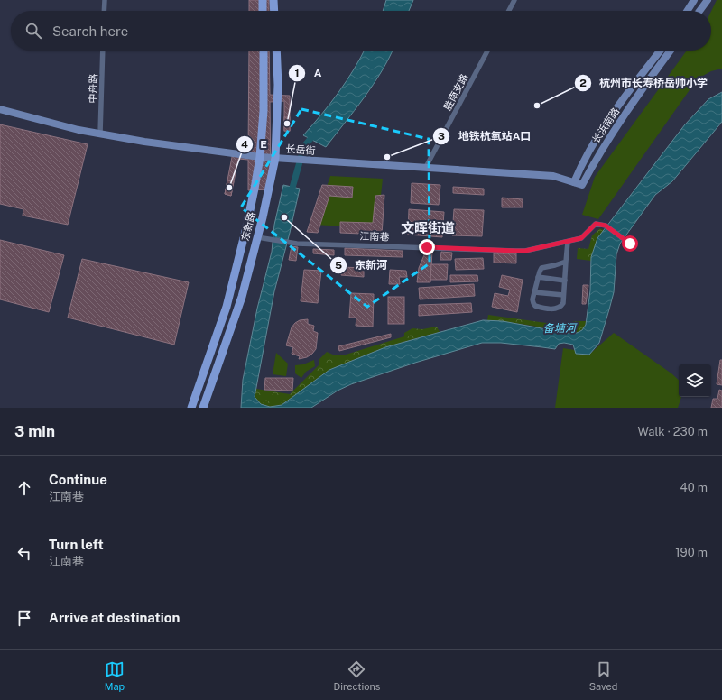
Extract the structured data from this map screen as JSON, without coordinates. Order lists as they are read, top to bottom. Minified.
{"streets":{"main road":["东新路"],"street":["中舟路","胜南支路","长浜南路","长岳街","江南巷"]},"crossings":[["中舟路","长岳街"],["胜南支路","长岳街"],["长浜南路","长岳街"],["长岳街","东新路"],["东新路","江南巷"]],"districts":["文晖街道"],"water":["备塘河"],"places":["杭州市长寿桥岳帅小学","A","地铁杭氧站A口","E","东新河"],"page":{"search":"Search here","heading":["3 min","Walk · 230 m"],"list":[["Continue","江南巷","40 m"],["Turn left","江南巷","190 m"],"Arrive at destination"],"nav":["Map","Directions","Saved"]}}
